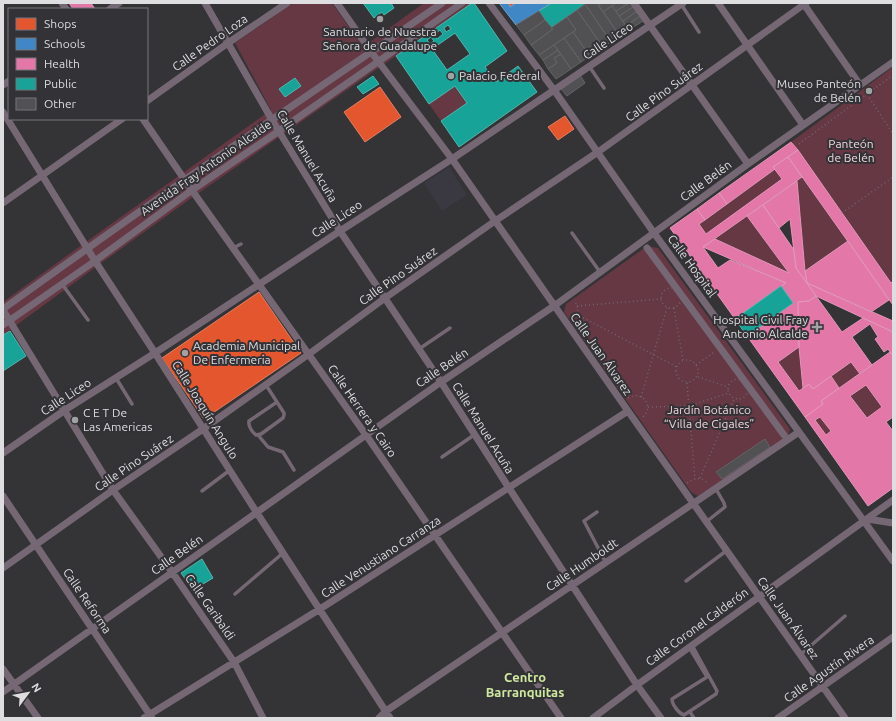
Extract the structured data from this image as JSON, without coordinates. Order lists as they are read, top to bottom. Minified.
{"streets":{"street":["Calle Liceo","Calle Pedro Loza","Calle Pino Suárez","Calle Manuel Acuña","Avenida Fray Antonio Alcalde","Calle Belén","Calle Hospital","Calle Juan Álvarez","Calle Joaquín Angulo","Calle Herrera y Cairo","Calle Venustiano Carranza","Calle Humboldt","Calle Reforma","Calle Garibaldi","Calle Coronel Calderón","Calle Agustín Rivera"]},"crossings":[["Calle Liceo","Calle Manuel Acuña"],["Calle Liceo","Calle Hospital"],["Calle Liceo","Calle Juan Álvarez"],["Calle Liceo","Calle Joaquín Angulo"],["Calle Liceo","Calle Herrera y Cairo"],["Calle Liceo","Calle Garibaldi"],["Calle Pedro Loza","Calle Manuel Acuña"],["Calle Pino Suárez","Calle Manuel Acuña"],["Calle Pino Suárez","Calle Hospital"],["Calle Pino Suárez","Calle Juan Álvarez"],["Calle Pino Suárez","Calle Joaquín Angulo"],["Calle Pino Suárez","Calle Herrera y Cairo"],["Calle Pino Suárez","Calle Reforma"],["Calle Pino Suárez","Calle Garibaldi"],["Calle Manuel Acuña","Avenida Fray Antonio Alcalde"],["Calle Manuel Acuña","Calle Belén"],["Calle Manuel Acuña","Calle Venustiano Carranza"],["Calle Manuel Acuña","Calle Humboldt"],["Calle Manuel Acuña","Calle Coronel Calderón"],["Avenida Fray Antonio Alcalde","Calle Juan Álvarez"],["Avenida Fray Antonio Alcalde","Calle Joaquín Angulo"],["Avenida Fray Antonio Alcalde","Calle Herrera y Cairo"],["Avenida Fray Antonio Alcalde","Calle Garibaldi"],["Calle Belén","Calle Hospital"],["Calle Belén","Calle Juan Álvarez"],["Calle Belén","Calle Joaquín Angulo"],["Calle Belén","Calle Herrera y Cairo"],["Calle Belén","Calle Reforma"],["Calle Belén","Calle Garibaldi"],["Calle Hospital","Calle Humboldt"],["Calle Hospital","Calle Coronel Calderón"],["Calle Juan Álvarez","Calle Venustiano Carranza"],["Calle Juan Álvarez","Calle Humboldt"],["Calle Juan Álvarez","Calle Coronel Calderón"],["Calle Juan Álvarez","Calle Agustín Rivera"],["Calle Joaquín Angulo","Calle Venustiano Carranza"],["Calle Joaquín Angulo","Calle Humboldt"],["Calle Herrera y Cairo","Calle Venustiano Carranza"],["Calle Herrera y Cairo","Calle Humboldt"],["Calle Venustiano Carranza","Calle Reforma"],["Calle Venustiano Carranza","Calle Garibaldi"]],"districts":["Centro Barranquitas"],"parks":["Panteón de Belén","Jardín Botánico “Villa de Cigales”"],"places":{"other":["Santuario de Nuestra Señora de Guadalupe","Palacio Federal","Museo Panteón de Belén","Academia Municipal De Enfermeria","C E T De Las Americas"],"health":["Hospital Civil Fray Antonio Alcalde"]},"legend":["Shops","Schools","Health","Public","Other"],"north":"top right"}
